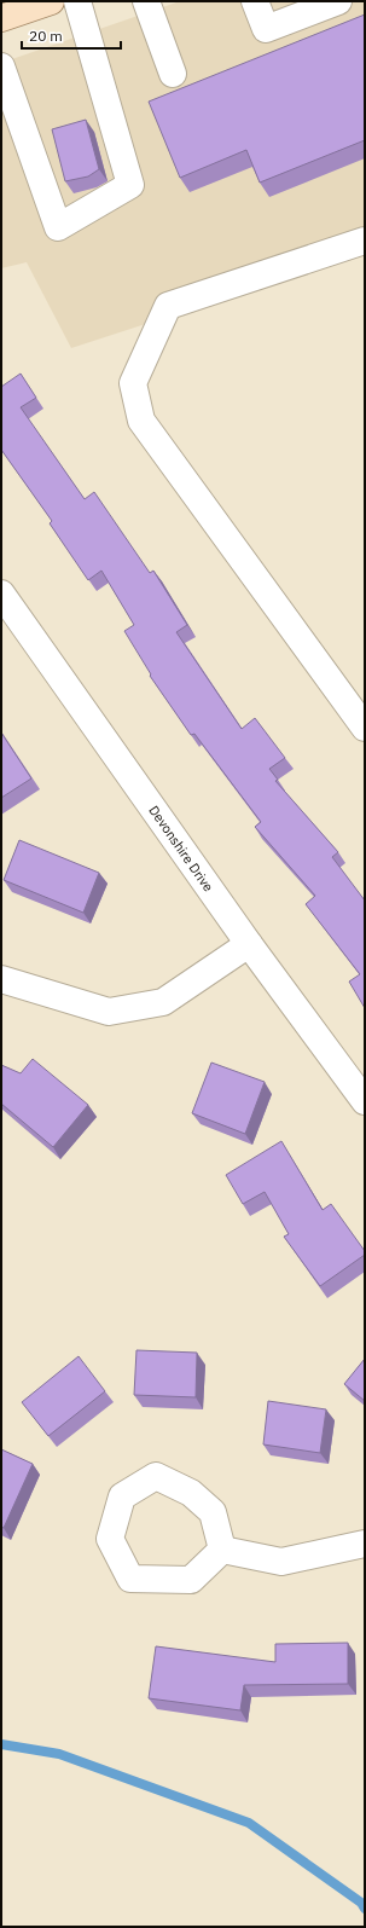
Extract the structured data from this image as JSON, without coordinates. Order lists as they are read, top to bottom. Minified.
{"streets":{"street":["Devonshire Drive"]},"scale_bar":"20 m"}
